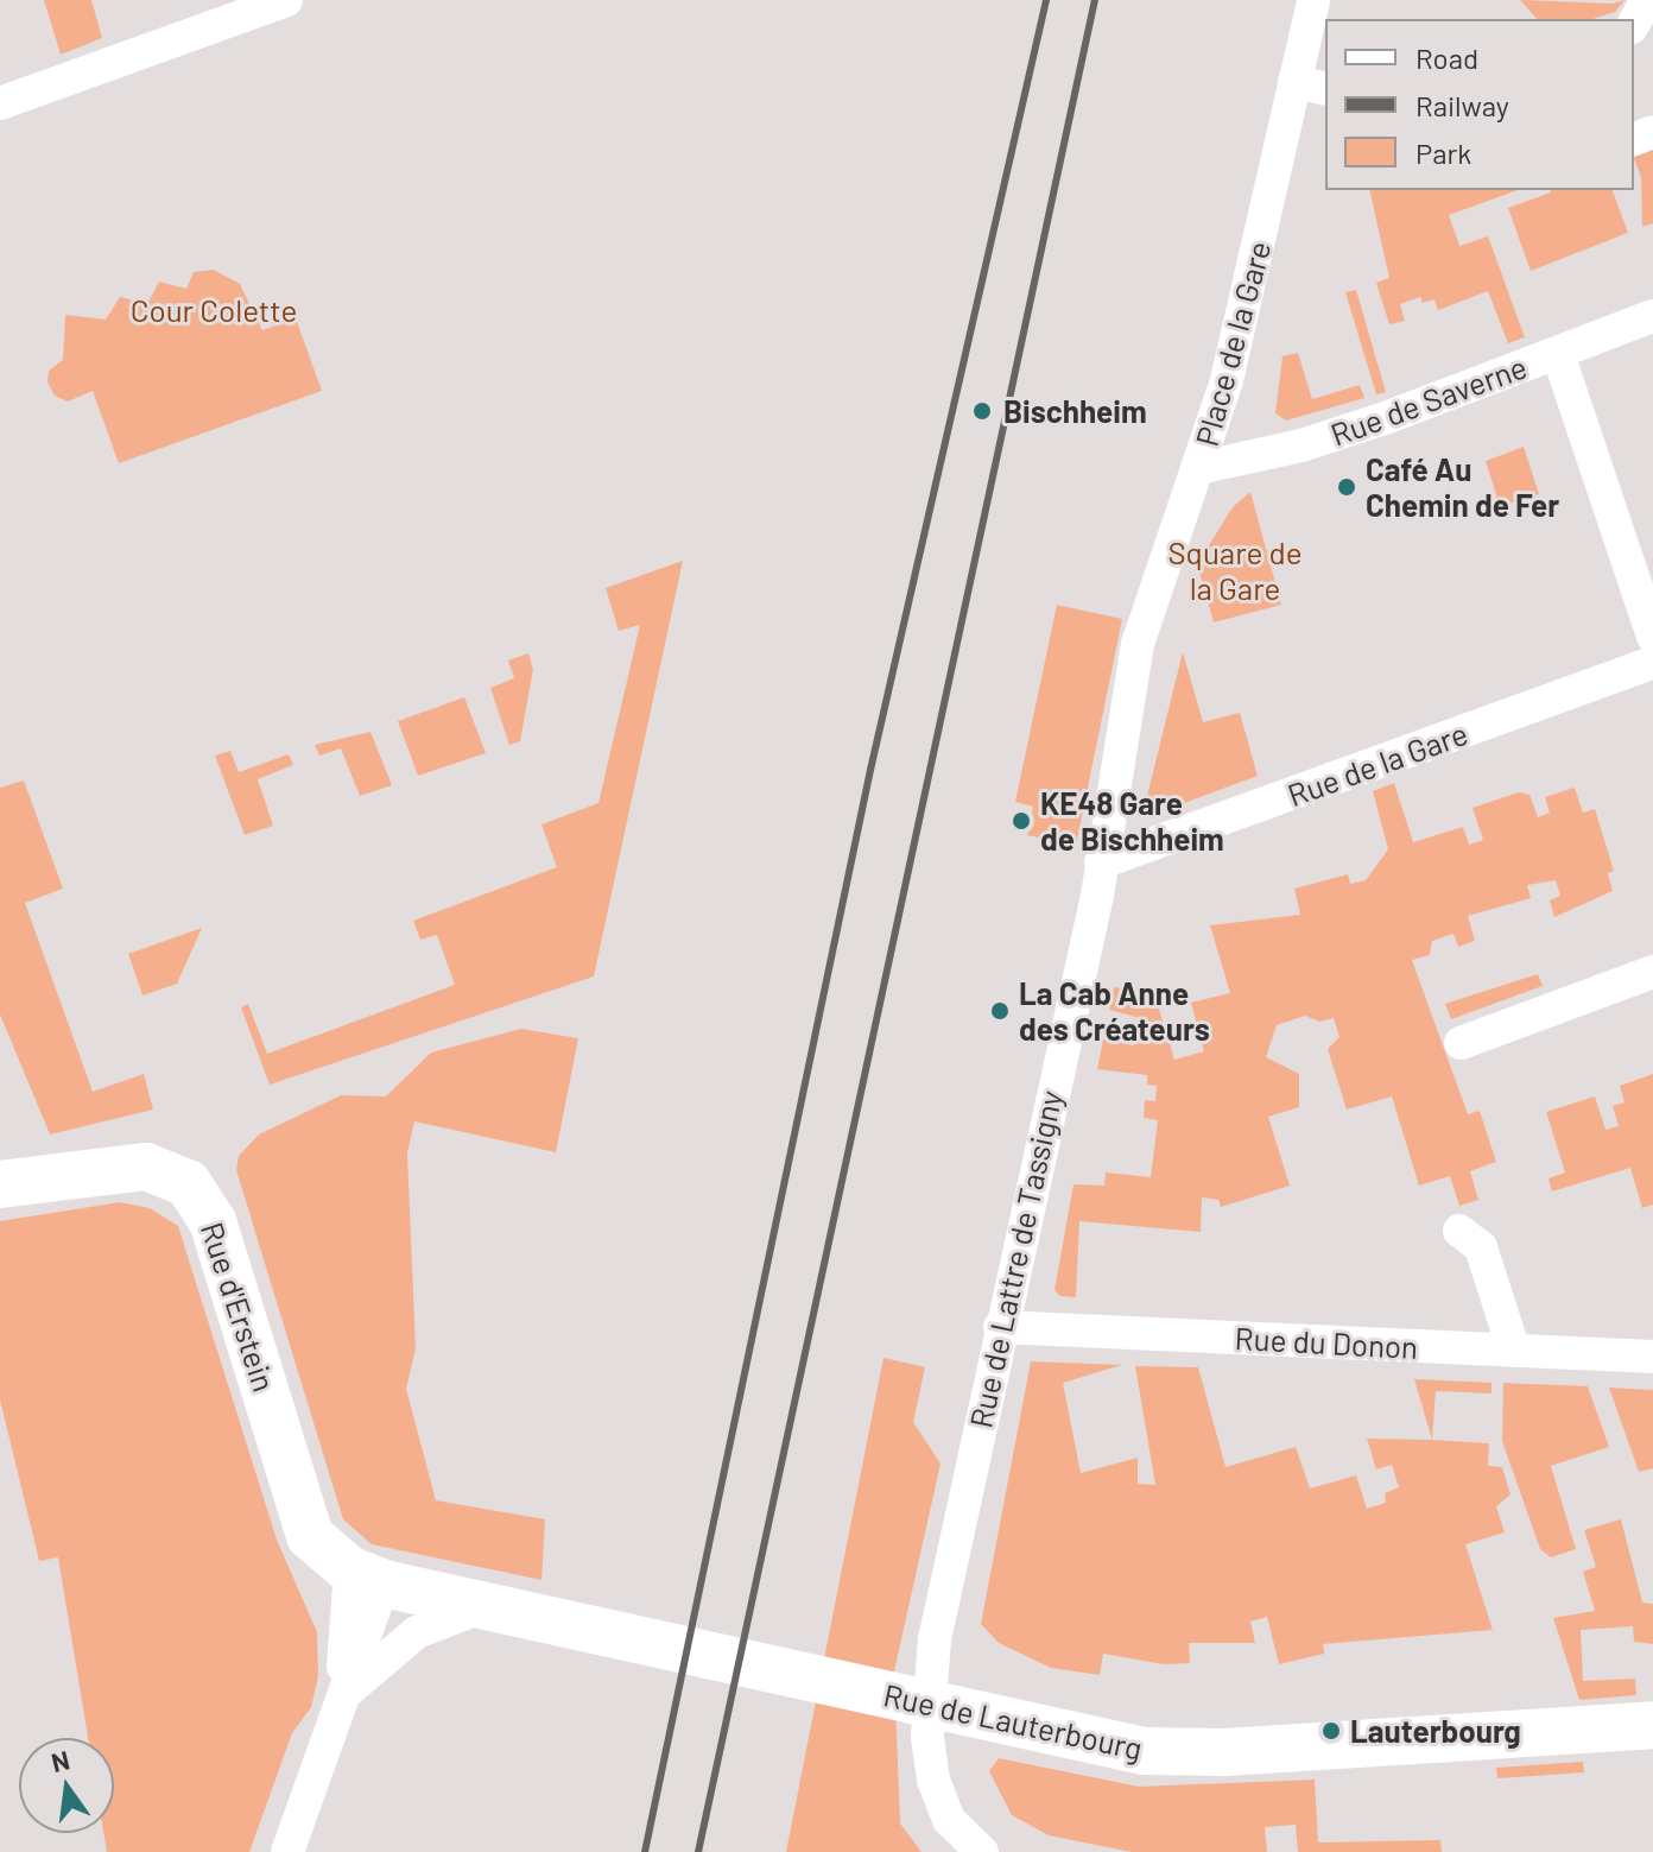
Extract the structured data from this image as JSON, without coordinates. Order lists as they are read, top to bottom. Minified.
{"streets":{"street":["Place de la Gare","Rue de Saverne","Rue de la Gare","Rue de Lattre de Tassigny","Rue d'Erstein","Rue du Donon","Rue de Lauterbourg"]},"crossings":[["Place de la Gare","Rue de Saverne"],["Place de la Gare","Rue de Lattre de Tassigny"],["Rue de la Gare","Rue de Lattre de Tassigny"],["Rue de Lattre de Tassigny","Rue du Donon"],["Rue d'Erstein","Rue de Lauterbourg"]],"parks":["Cour Colette","Square de la Gare"],"places":["Bischheim","Café Au Chemin de Fer","KE48 Gare de Bischheim","La Cab Anne des Créateurs","Lauterbourg"],"legend":["Road","Railway","Park"],"north":"top"}
